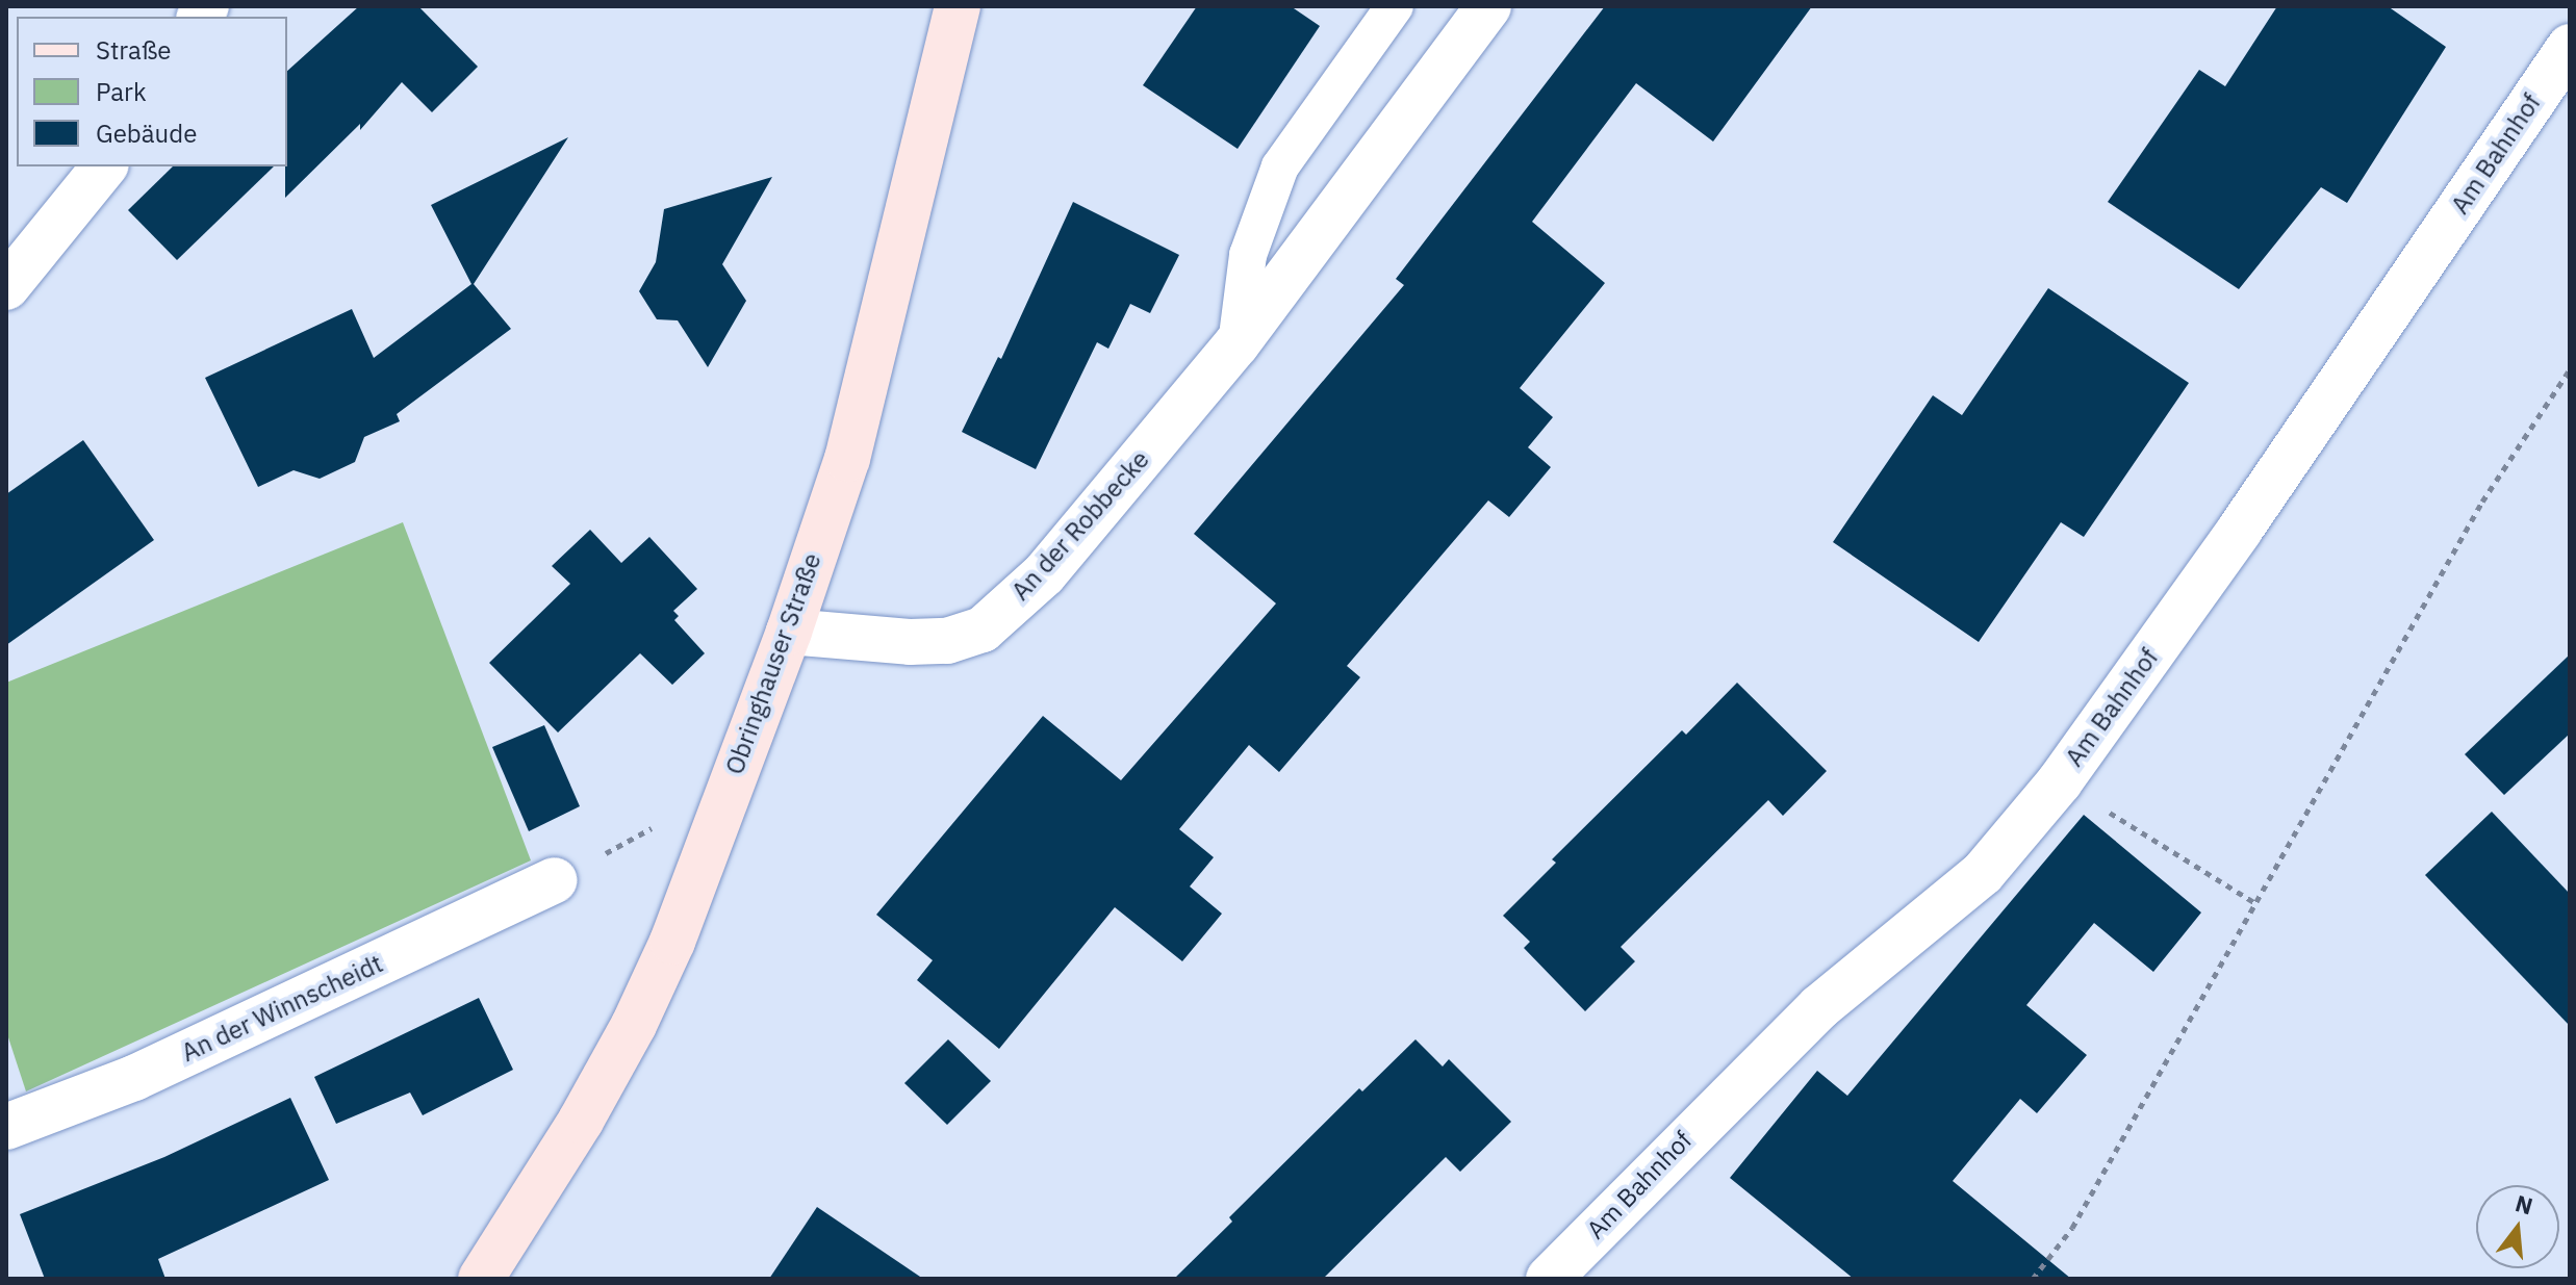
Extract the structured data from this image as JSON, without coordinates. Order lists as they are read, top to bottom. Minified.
{"streets":{"street":["Am Bahnhof","An der Robbecke","Obringhauser Straße","An der Winnscheidt"]},"crossings":[["An der Robbecke","Obringhauser Straße"]],"legend":["Straße","Park","Gebäude"],"north":"top"}
